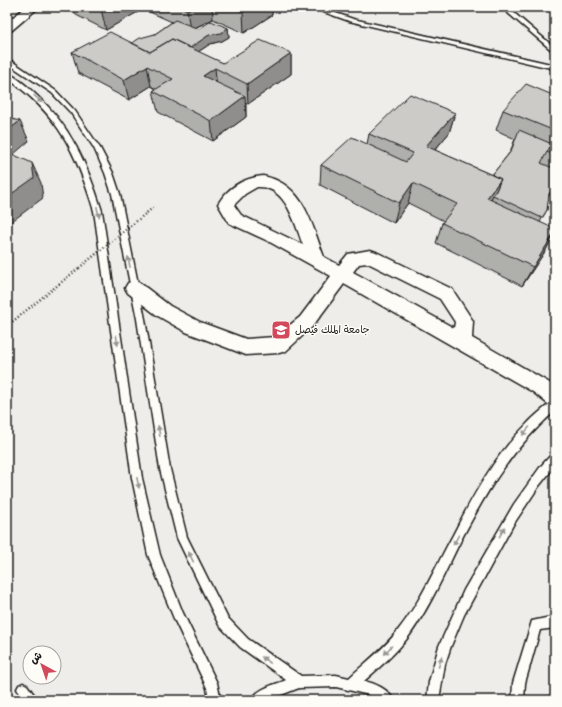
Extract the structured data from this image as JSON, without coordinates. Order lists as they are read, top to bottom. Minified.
{"places":{"school or university":["جامعة الملك فيصل"]},"north":"top left"}
